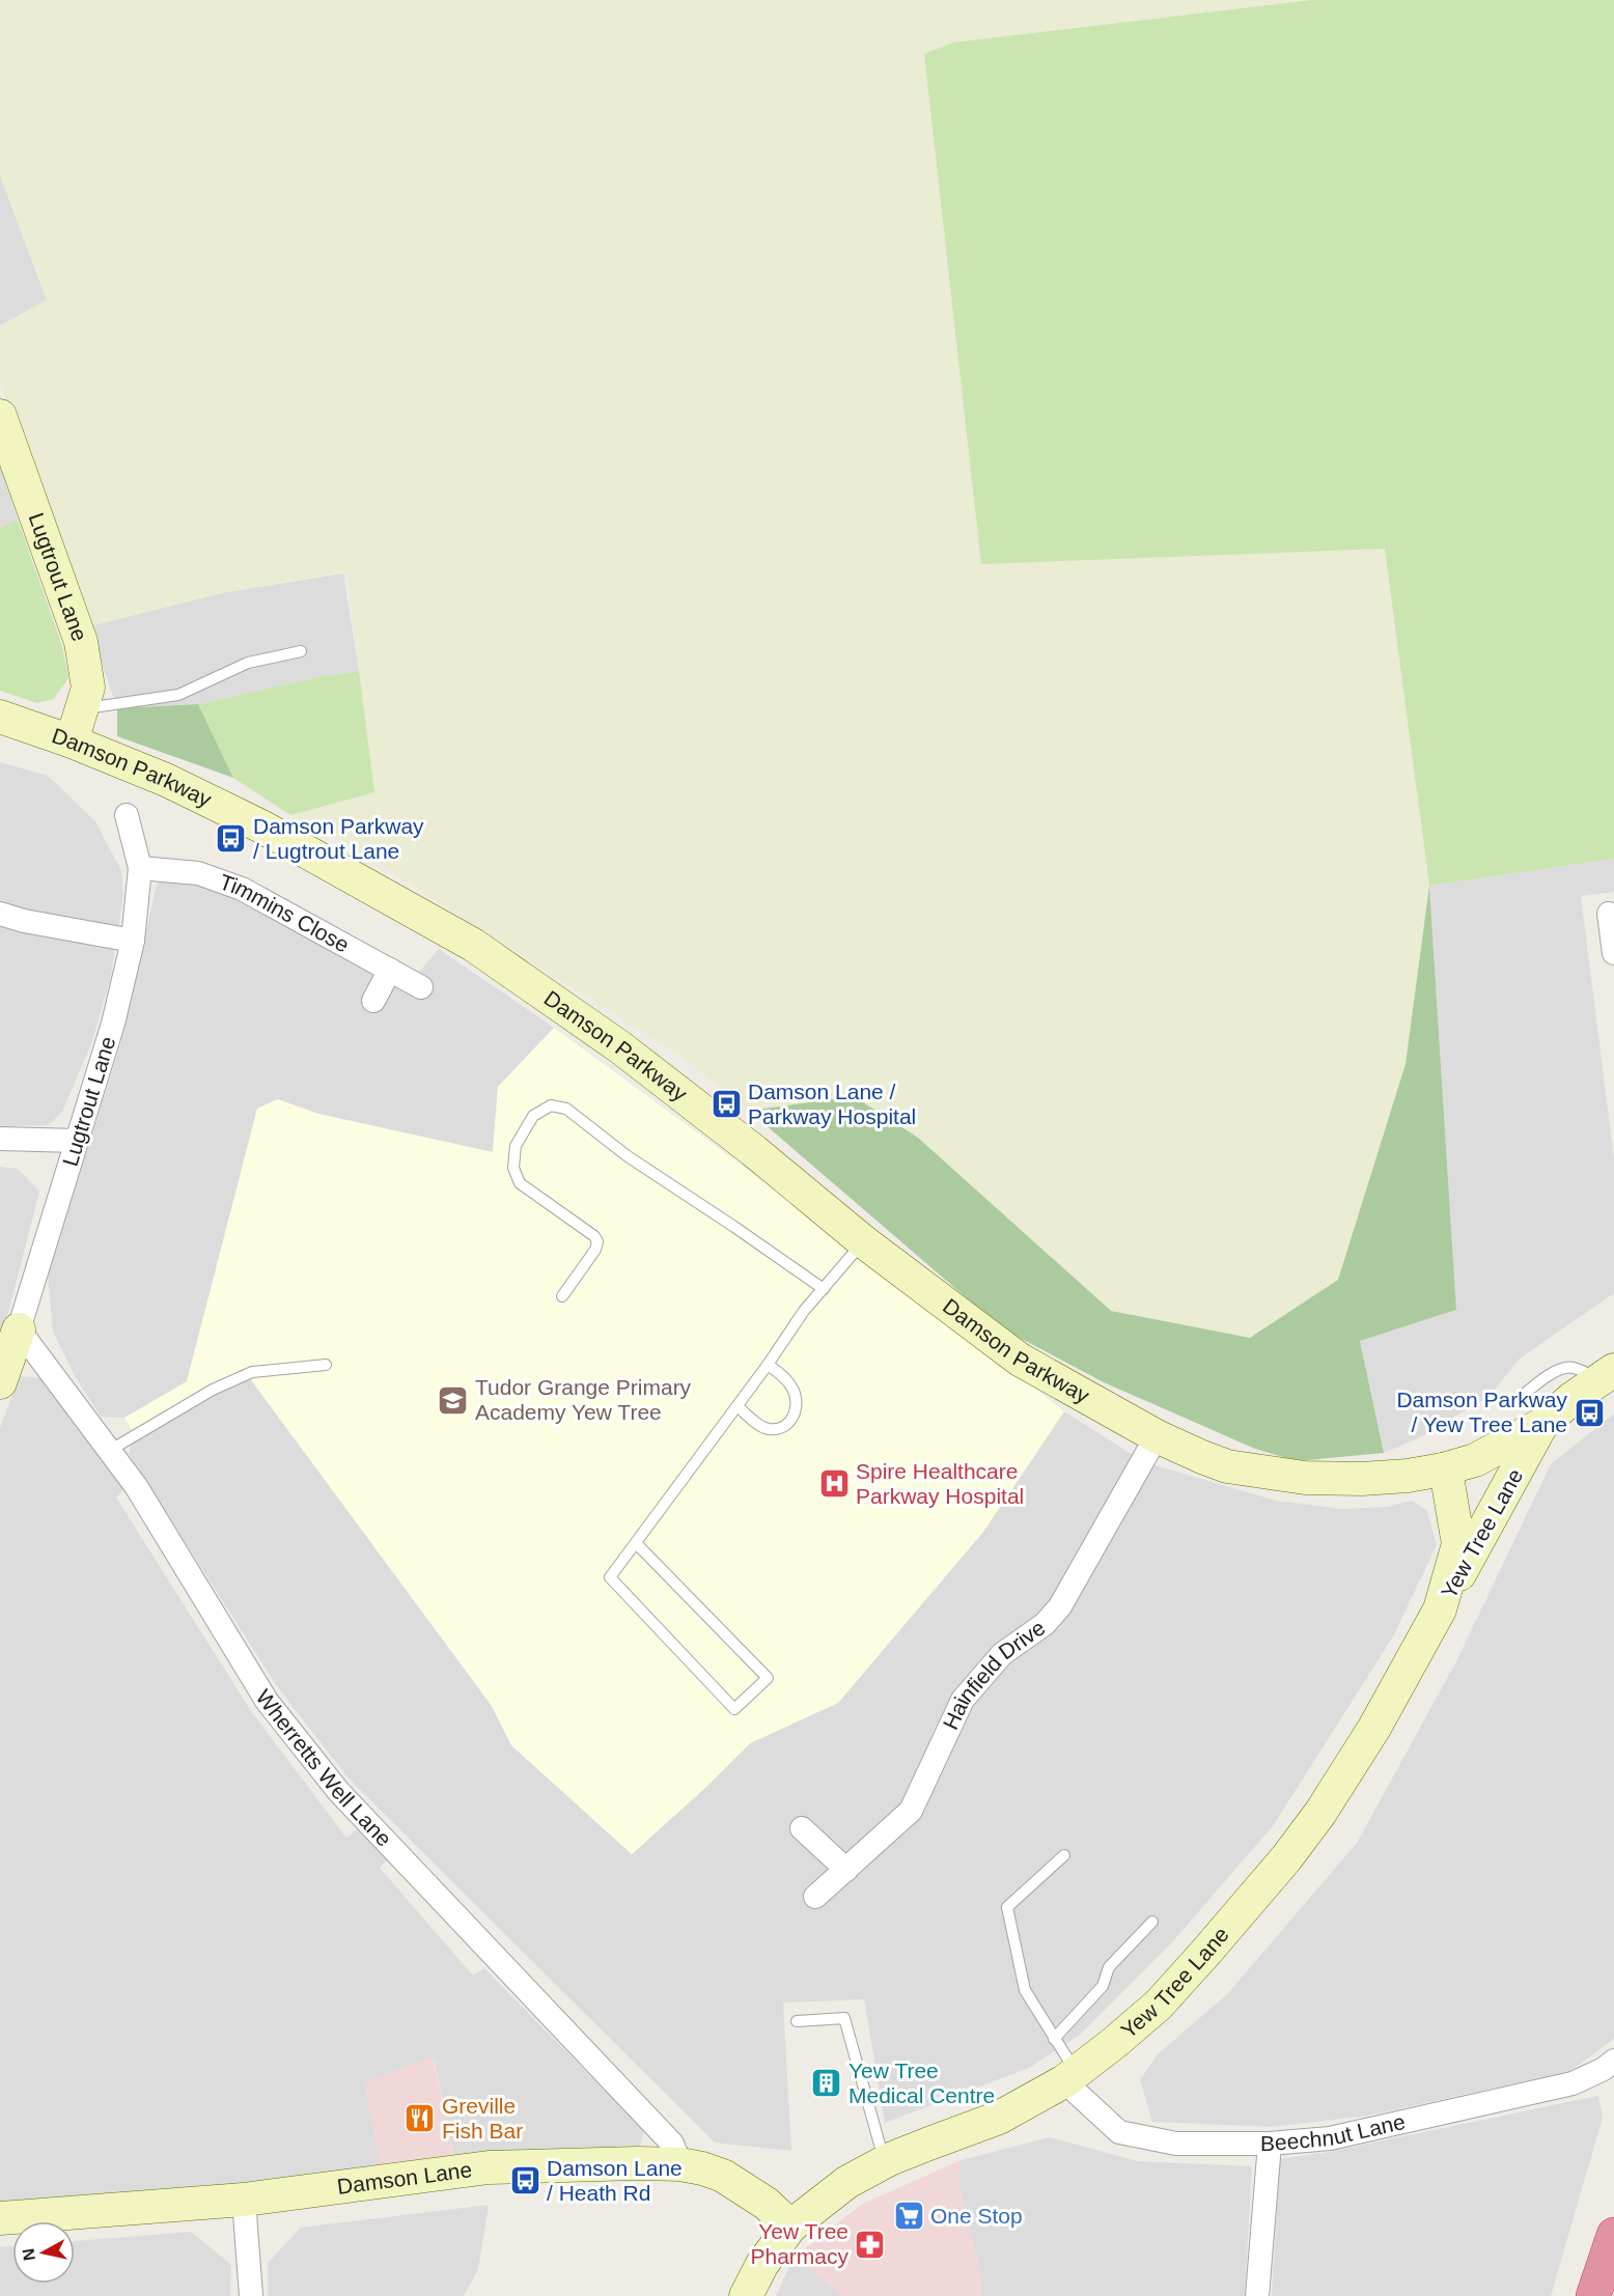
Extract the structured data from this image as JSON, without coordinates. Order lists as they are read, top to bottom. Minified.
{"streets":{"street":["Lugtrout Lane","Damson Parkway","Timmins Close","Yew Tree Lane","Hainfield Drive","Wherretts Well Lane","Beechnut Lane","Damson Lane"]},"crossings":[["Lugtrout Lane","Damson Parkway"],["Lugtrout Lane","Timmins Close"],["Lugtrout Lane","Wherretts Well Lane"],["Damson Parkway","Yew Tree Lane"],["Damson Parkway","Hainfield Drive"],["Yew Tree Lane","Beechnut Lane"],["Yew Tree Lane","Damson Lane"],["Wherretts Well Lane","Damson Lane"]],"places":{"bus stop":["Damson Parkway / Lugtrout Lane","Damson Lane / Parkway Hospital","Damson Parkway / Yew Tree Lane","Damson Lane / Heath Rd"],"school or university":["Tudor Grange Primary Academy Yew Tree"],"hospital":["Spire Healthcare Parkway Hospital"],"building":["Yew Tree Medical Centre"],"restaurant":["Greville Fish Bar"],"supermarket":["One Stop"],"pharmacy":["Yew Tree Pharmacy"]},"north":"left"}
